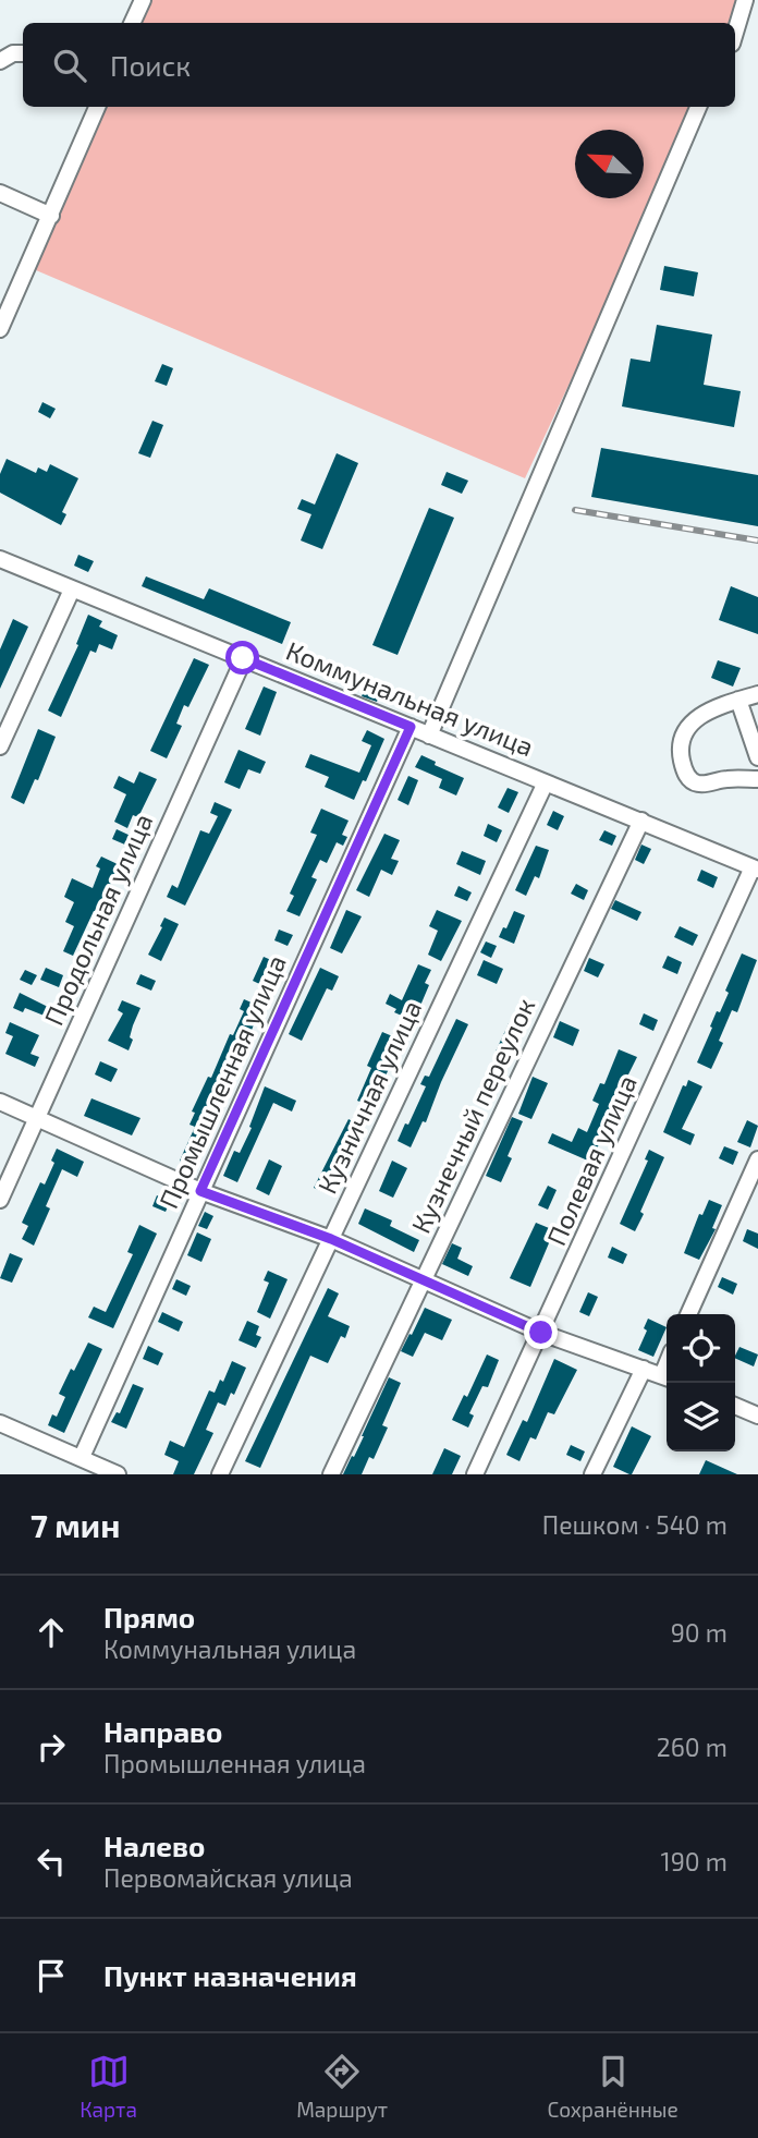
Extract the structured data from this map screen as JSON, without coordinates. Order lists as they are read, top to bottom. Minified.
{"streets":{"street":["Коммунальная улица","Продольная улица","Промышленная улица","Кузничная улица","Кузнечный переулок","Полевая улица"]},"crossings":[["Коммунальная улица","Продольная улица"],["Коммунальная улица","Промышленная улица"],["Коммунальная улица","Кузничная улица"],["Коммунальная улица","Кузнечный переулок"],["Коммунальная улица","Полевая улица"]],"north":"top left","page":{"search":"Поиск","heading":["7 мин","Пешком · 540 m"],"list":[["Прямо","Коммунальная улица","90 m"],["Направо","Промышленная улица","260 m"],["Налево","Первомайская улица","190 m"],"Пункт назначения"],"nav":["Карта","Маршрут","Сохранённые"]}}
